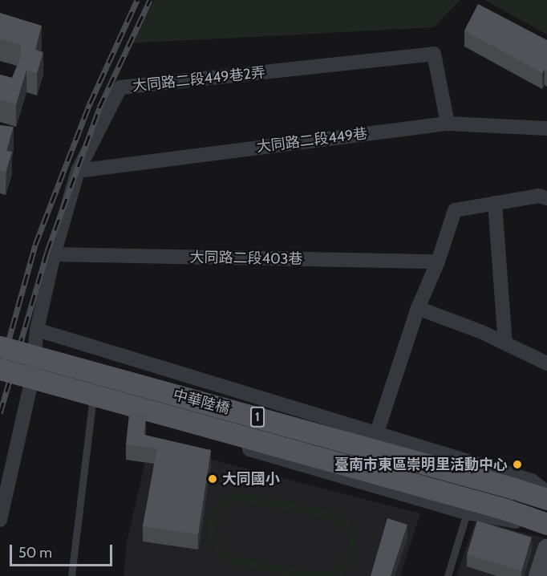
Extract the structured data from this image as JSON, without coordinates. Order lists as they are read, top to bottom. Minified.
{"streets":{"main road":["中華陸橋","1"],"street":["大同路二段449巷2弄","大同路二段449巷","大同路二段403巷"]},"crossings":[["大同路二段449巷2弄","大同路二段449巷"],["大同路二段449巷2弄","大同路二段403巷"]],"places":["臺南市東區崇明里活動中心","大同國小"],"scale_bar":"50 m"}
